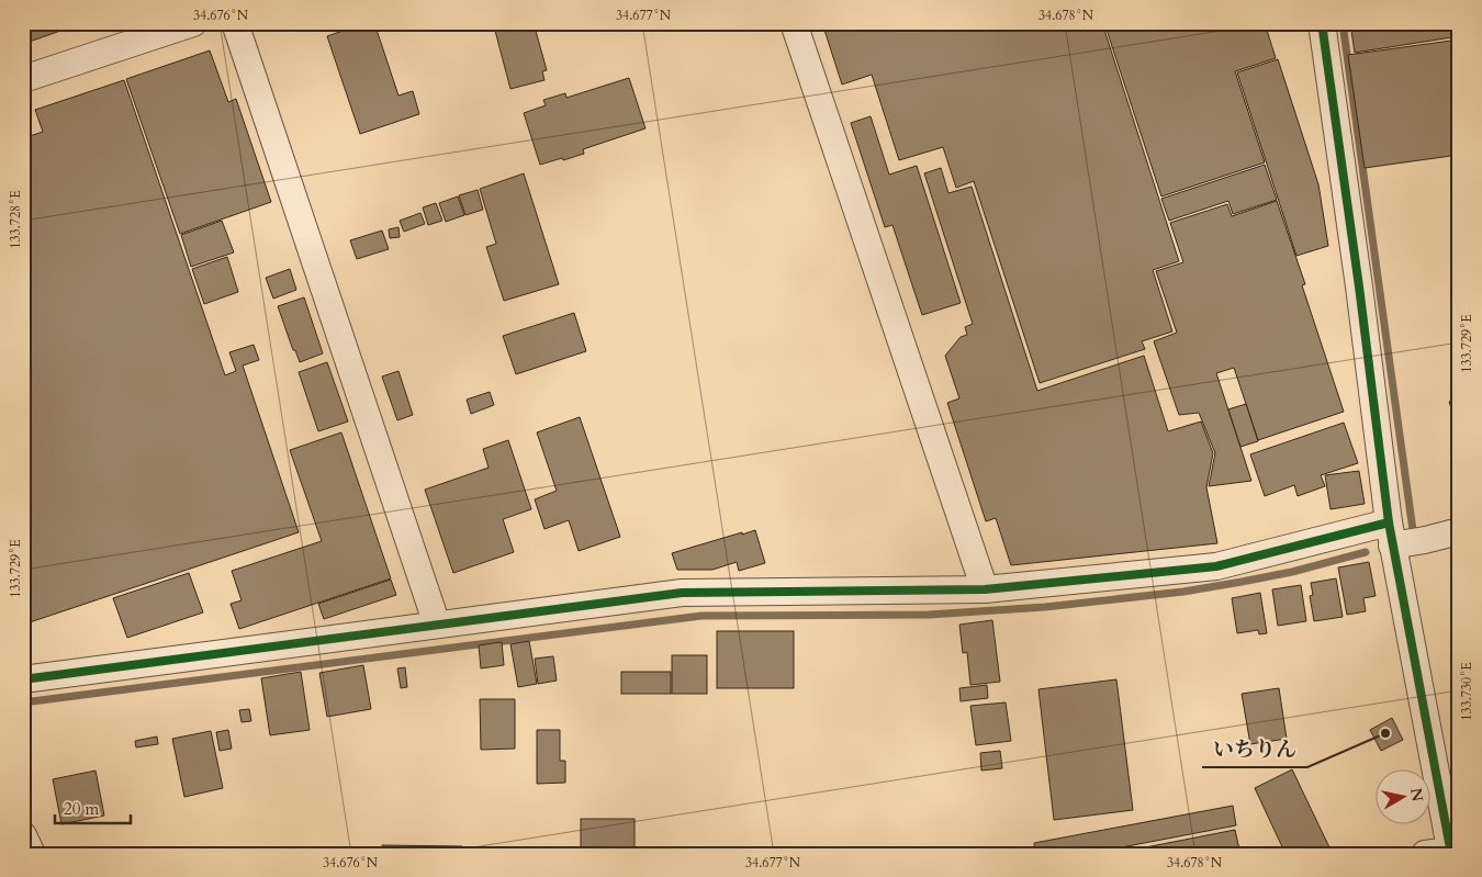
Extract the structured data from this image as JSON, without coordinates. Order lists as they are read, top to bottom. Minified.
{"places":["いちりん"],"scale_bar":"20 m","north":"right","coordinates":["34.676°N","34.677°N","34.678°N","133.728°E","133.729°E","133.730°E"]}
